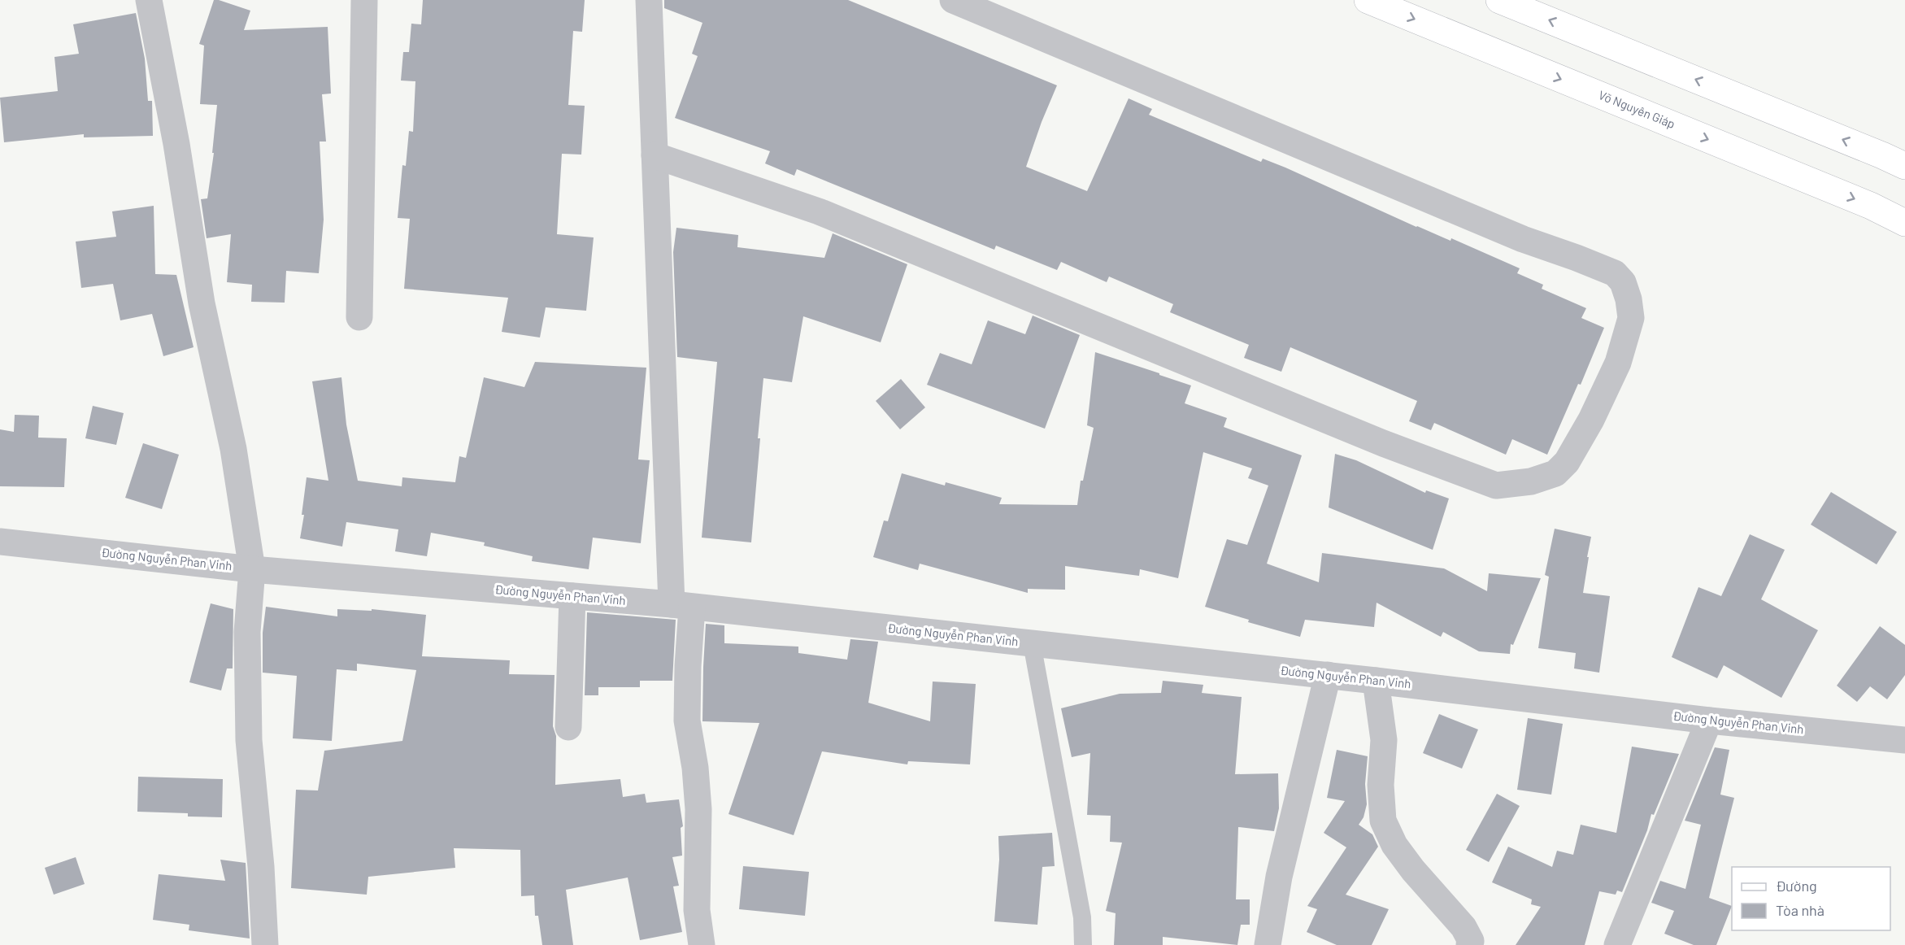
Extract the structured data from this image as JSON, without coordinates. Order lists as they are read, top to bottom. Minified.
{"streets":{"main road":["Võ Nguyên Giáp"],"street":["Đường Nguyễn Phan Vinh"]},"legend":["Đường","Tòa nhà"]}
